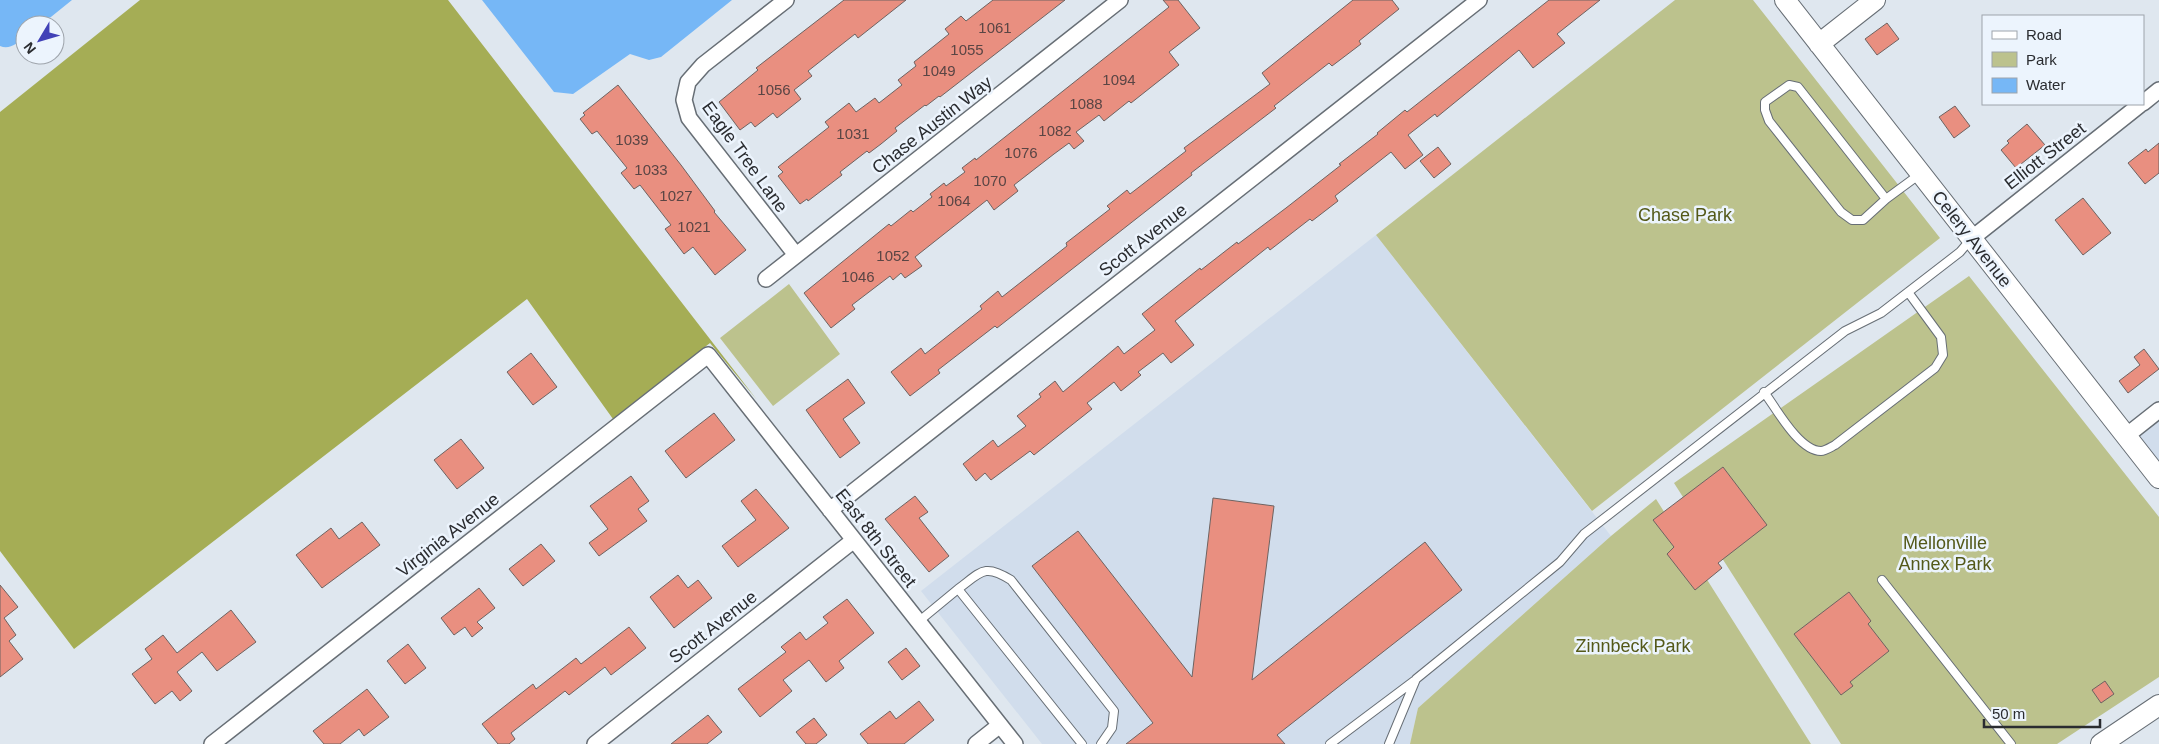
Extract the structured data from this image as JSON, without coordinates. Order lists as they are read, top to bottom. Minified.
{"streets":{"main road":["Celery Avenue"],"street":["Chase Austin Way","Elliott Street","Eagle Tree Lane","Scott Avenue","Virginia Avenue","East 8th Street"]},"crossings":[["Chase Austin Way","Eagle Tree Lane"],["Elliott Street","Celery Avenue"],["Scott Avenue","East 8th Street"],["Virginia Avenue","East 8th Street"]],"parks":["Chase Park","Mellonville Annex Park","Zinnbeck Park"],"house_numbers":["1061","1055","1049","1094","1056","1088","1082","1031","1039","1076","1033","1070","1027","1064","1021","1052","1046"],"legend":["Road","Park","Water"],"scale_bar":"50 m","north":"bottom left"}
